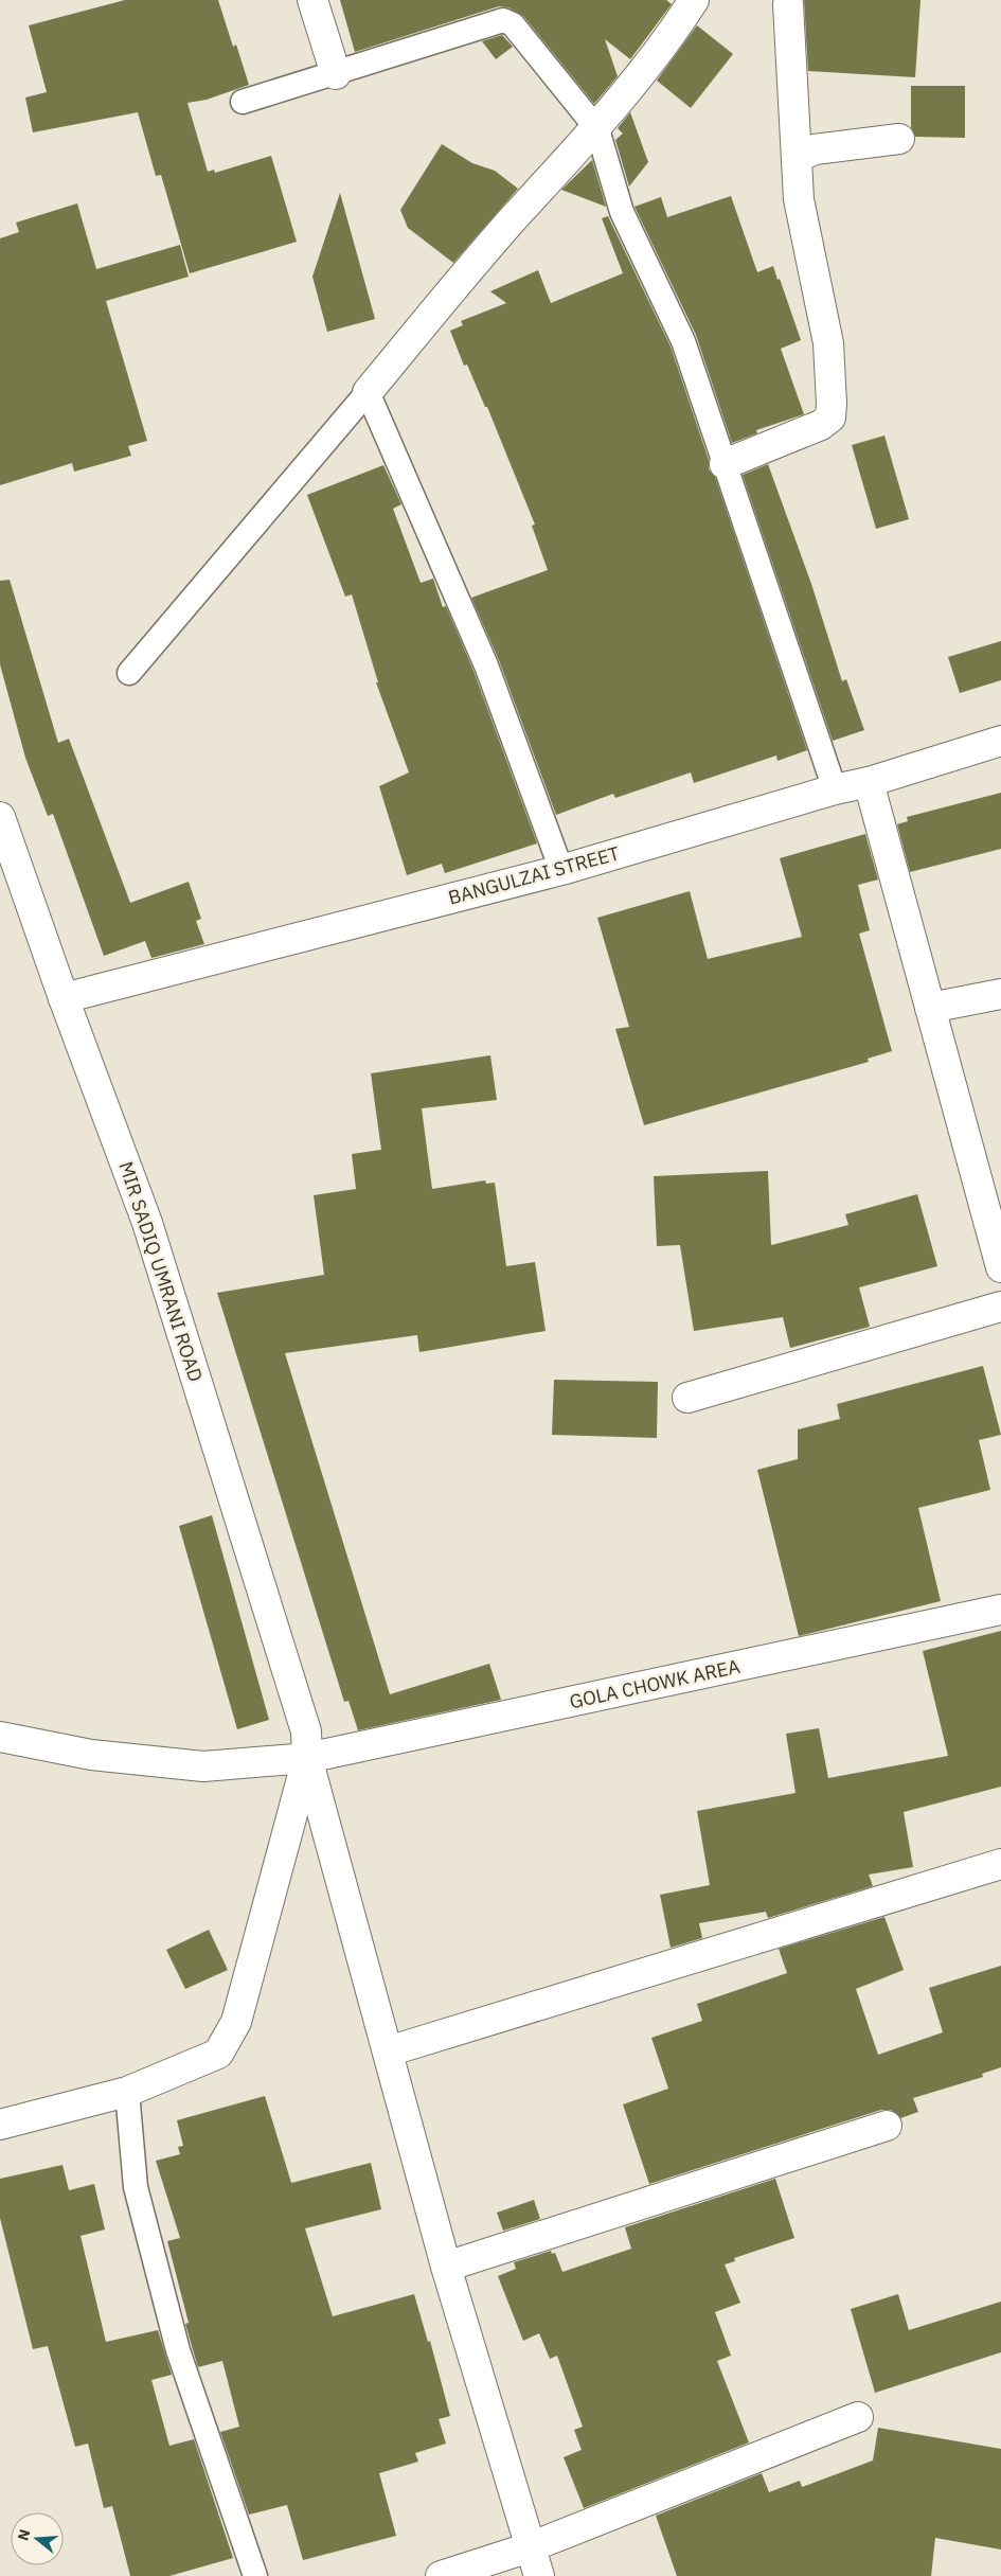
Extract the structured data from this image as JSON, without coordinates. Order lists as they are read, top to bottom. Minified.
{"streets":{"street":["BANGULZAI STREET","MIR SADIQ UMRANI ROAD","GOLA CHOWK AREA"]},"crossings":[["BANGULZAI STREET","MIR SADIQ UMRANI ROAD"],["MIR SADIQ UMRANI ROAD","GOLA CHOWK AREA"]],"north":"left"}
